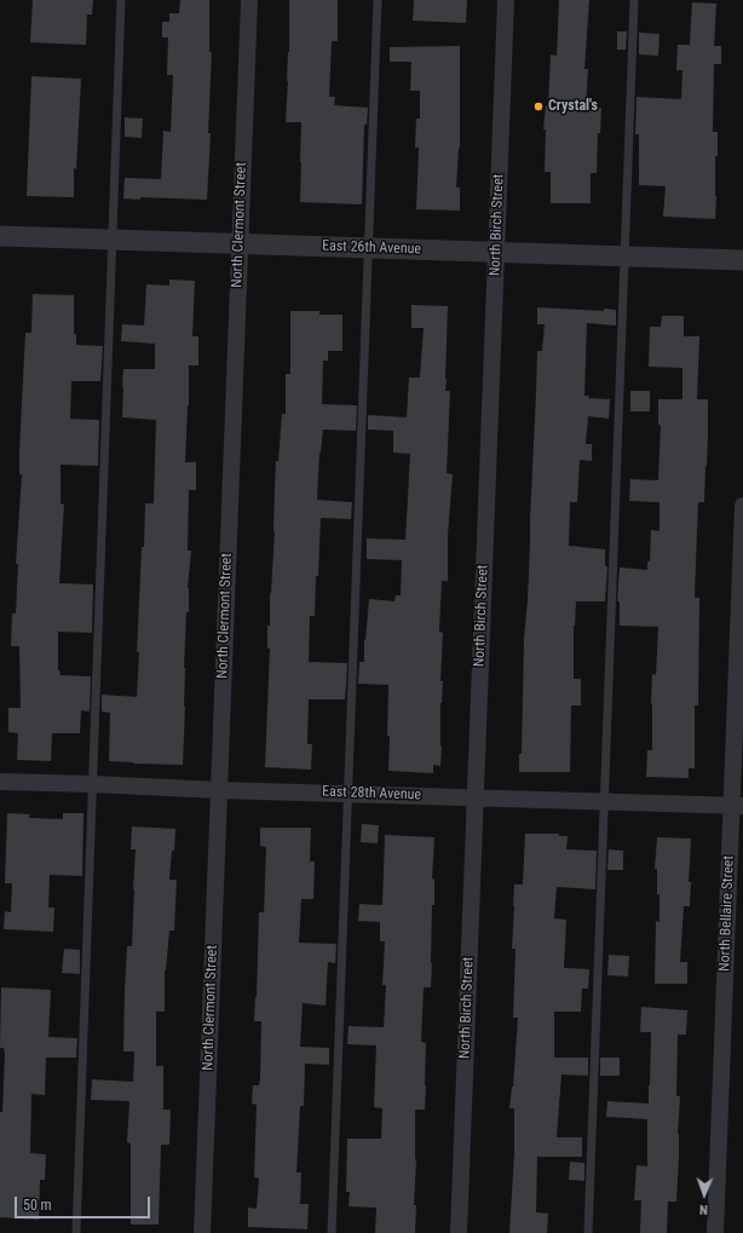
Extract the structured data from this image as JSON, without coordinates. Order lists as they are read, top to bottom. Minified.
{"streets":{"street":["North Clermont Street","North Birch Street","East 26th Avenue","East 28th Avenue","North Bellaire Street"]},"crossings":[["North Clermont Street","East 26th Avenue"],["North Clermont Street","East 28th Avenue"],["North Birch Street","East 26th Avenue"],["North Birch Street","East 28th Avenue"],["East 28th Avenue","North Bellaire Street"]],"places":["Crystal's"],"scale_bar":"50 m","north":"bottom"}
